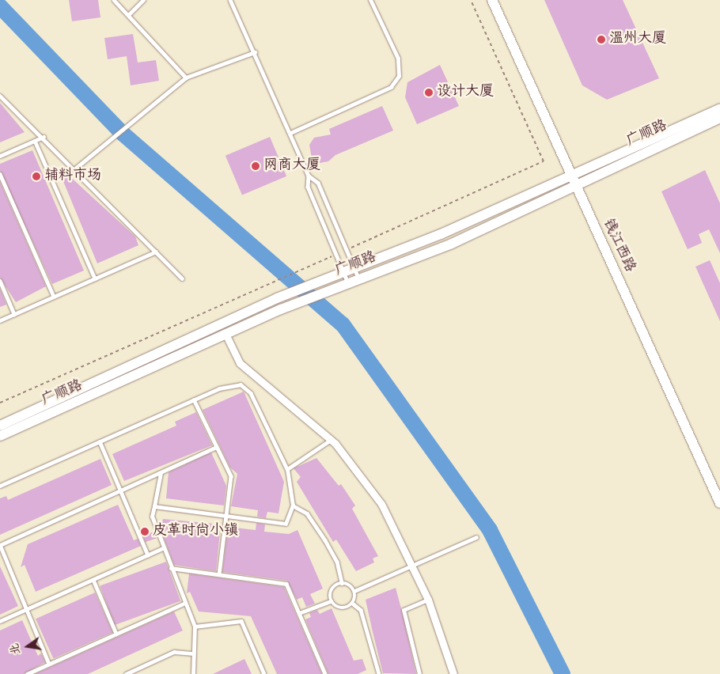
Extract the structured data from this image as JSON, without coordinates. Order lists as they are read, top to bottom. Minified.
{"streets":{"main road":["广顺路","钱江西路"]},"crossings":[["广顺路","钱江西路"]],"places":["温州大厦","设计大厦","网商大厦","辅料市场","皮革时尚小镇"],"north":"left"}
